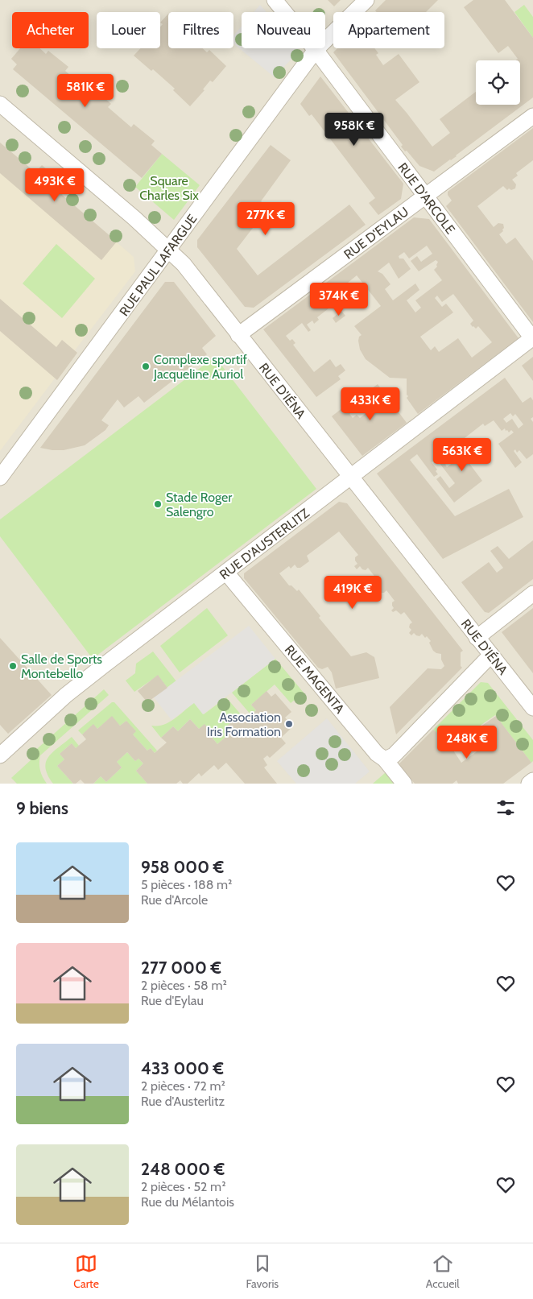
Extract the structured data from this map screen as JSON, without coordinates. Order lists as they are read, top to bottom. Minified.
{"streets":{"street":["RUE D'ARCOLE","RUE D'EYLAU","RUE PAUL LAFARGUE","RUE D'IÉNA","RUE D'AUSTERLITZ","RUE MAGENTA"]},"crossings":[["RUE D'ARCOLE","RUE D'EYLAU"],["RUE D'ARCOLE","RUE PAUL LAFARGUE"],["RUE D'ARCOLE","RUE D'AUSTERLITZ"],["RUE D'EYLAU","RUE D'IÉNA"],["RUE PAUL LAFARGUE","RUE D'IÉNA"],["RUE D'IÉNA","RUE D'AUSTERLITZ"],["RUE D'AUSTERLITZ","RUE MAGENTA"]],"parks":["Square Charles Six"],"places":["Complexe sportif Jacqueline Auriol","Stade Roger Salengro","Salle de Sports Montebello","Association Iris Formation"],"page":{"chip":["Acheter","Louer","Filtres","Nouveau","Appartement"],"price":["581K €","958K €","493K €","277K €","374K €","433K €","563K €","419K €","248K €"],"heading":"9 biens","list":[{"name":"958 000 €","note":"5 pièces · 188 m² · Rue d'Arcole"},{"name":"277 000 €","note":"2 pièces · 58 m² · Rue d'Eylau"},{"name":"433 000 €","note":"2 pièces · 72 m² · Rue d'Austerlitz"},{"name":"248 000 €","note":"2 pièces · 52 m² · Rue du Mélantois"}],"tabs":["Carte","Favoris","Accueil"]}}
